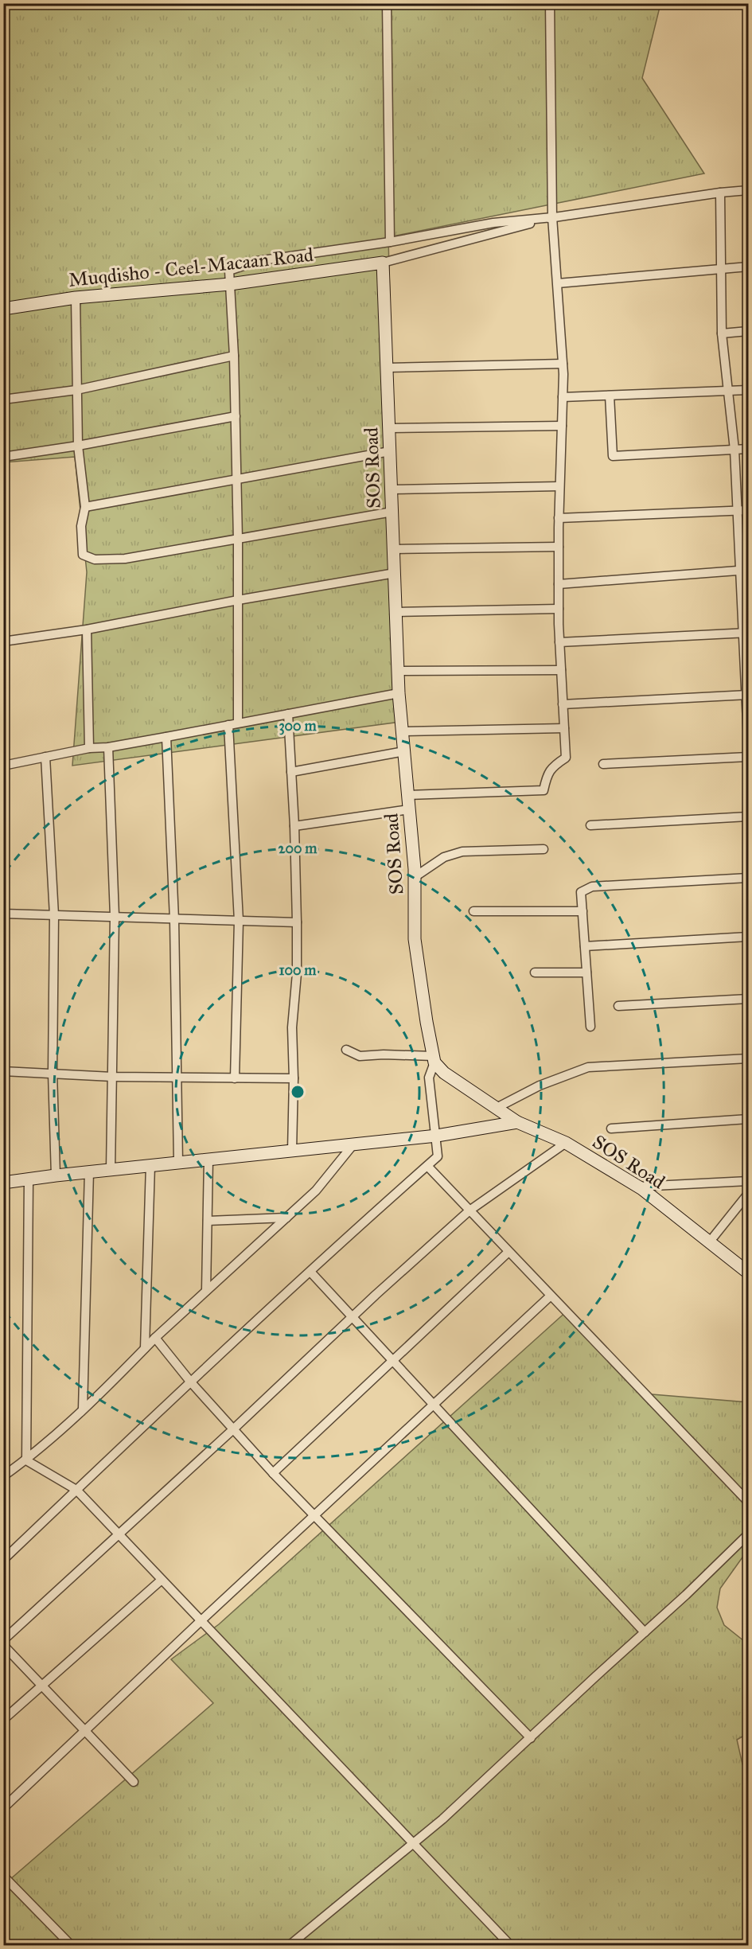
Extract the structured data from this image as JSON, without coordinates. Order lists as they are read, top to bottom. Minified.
{"streets":{"street":["Muqdisho - Ceel-Macaan Road","SOS Road"]},"crossings":[["Muqdisho - Ceel-Macaan Road","SOS Road"]],"rings":["300 m","200 m","100 m"]}
